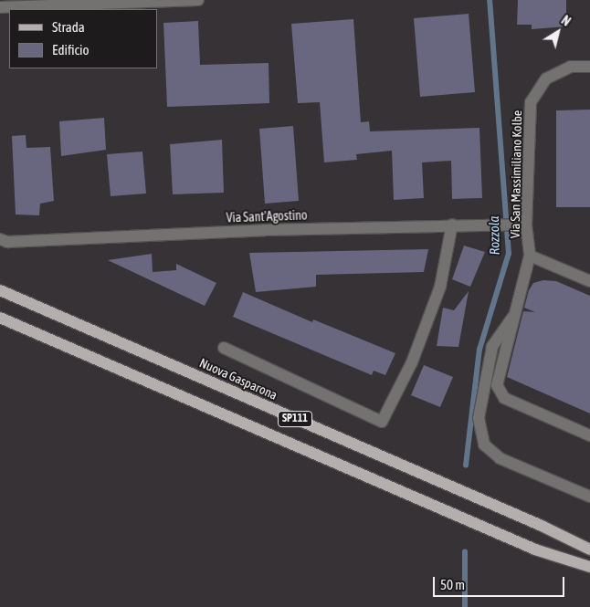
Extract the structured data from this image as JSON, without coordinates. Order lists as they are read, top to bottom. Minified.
{"streets":{"main road":["Nuova Gasparona","SP111"],"street":["Via San Massimiliano Kolbe","Via Sant'Agostino"]},"crossings":[["Via San Massimiliano Kolbe","Via Sant'Agostino"]],"water":["Rozzola"],"legend":["Strada","Edificio"],"scale_bar":"50 m","north":"top right"}
